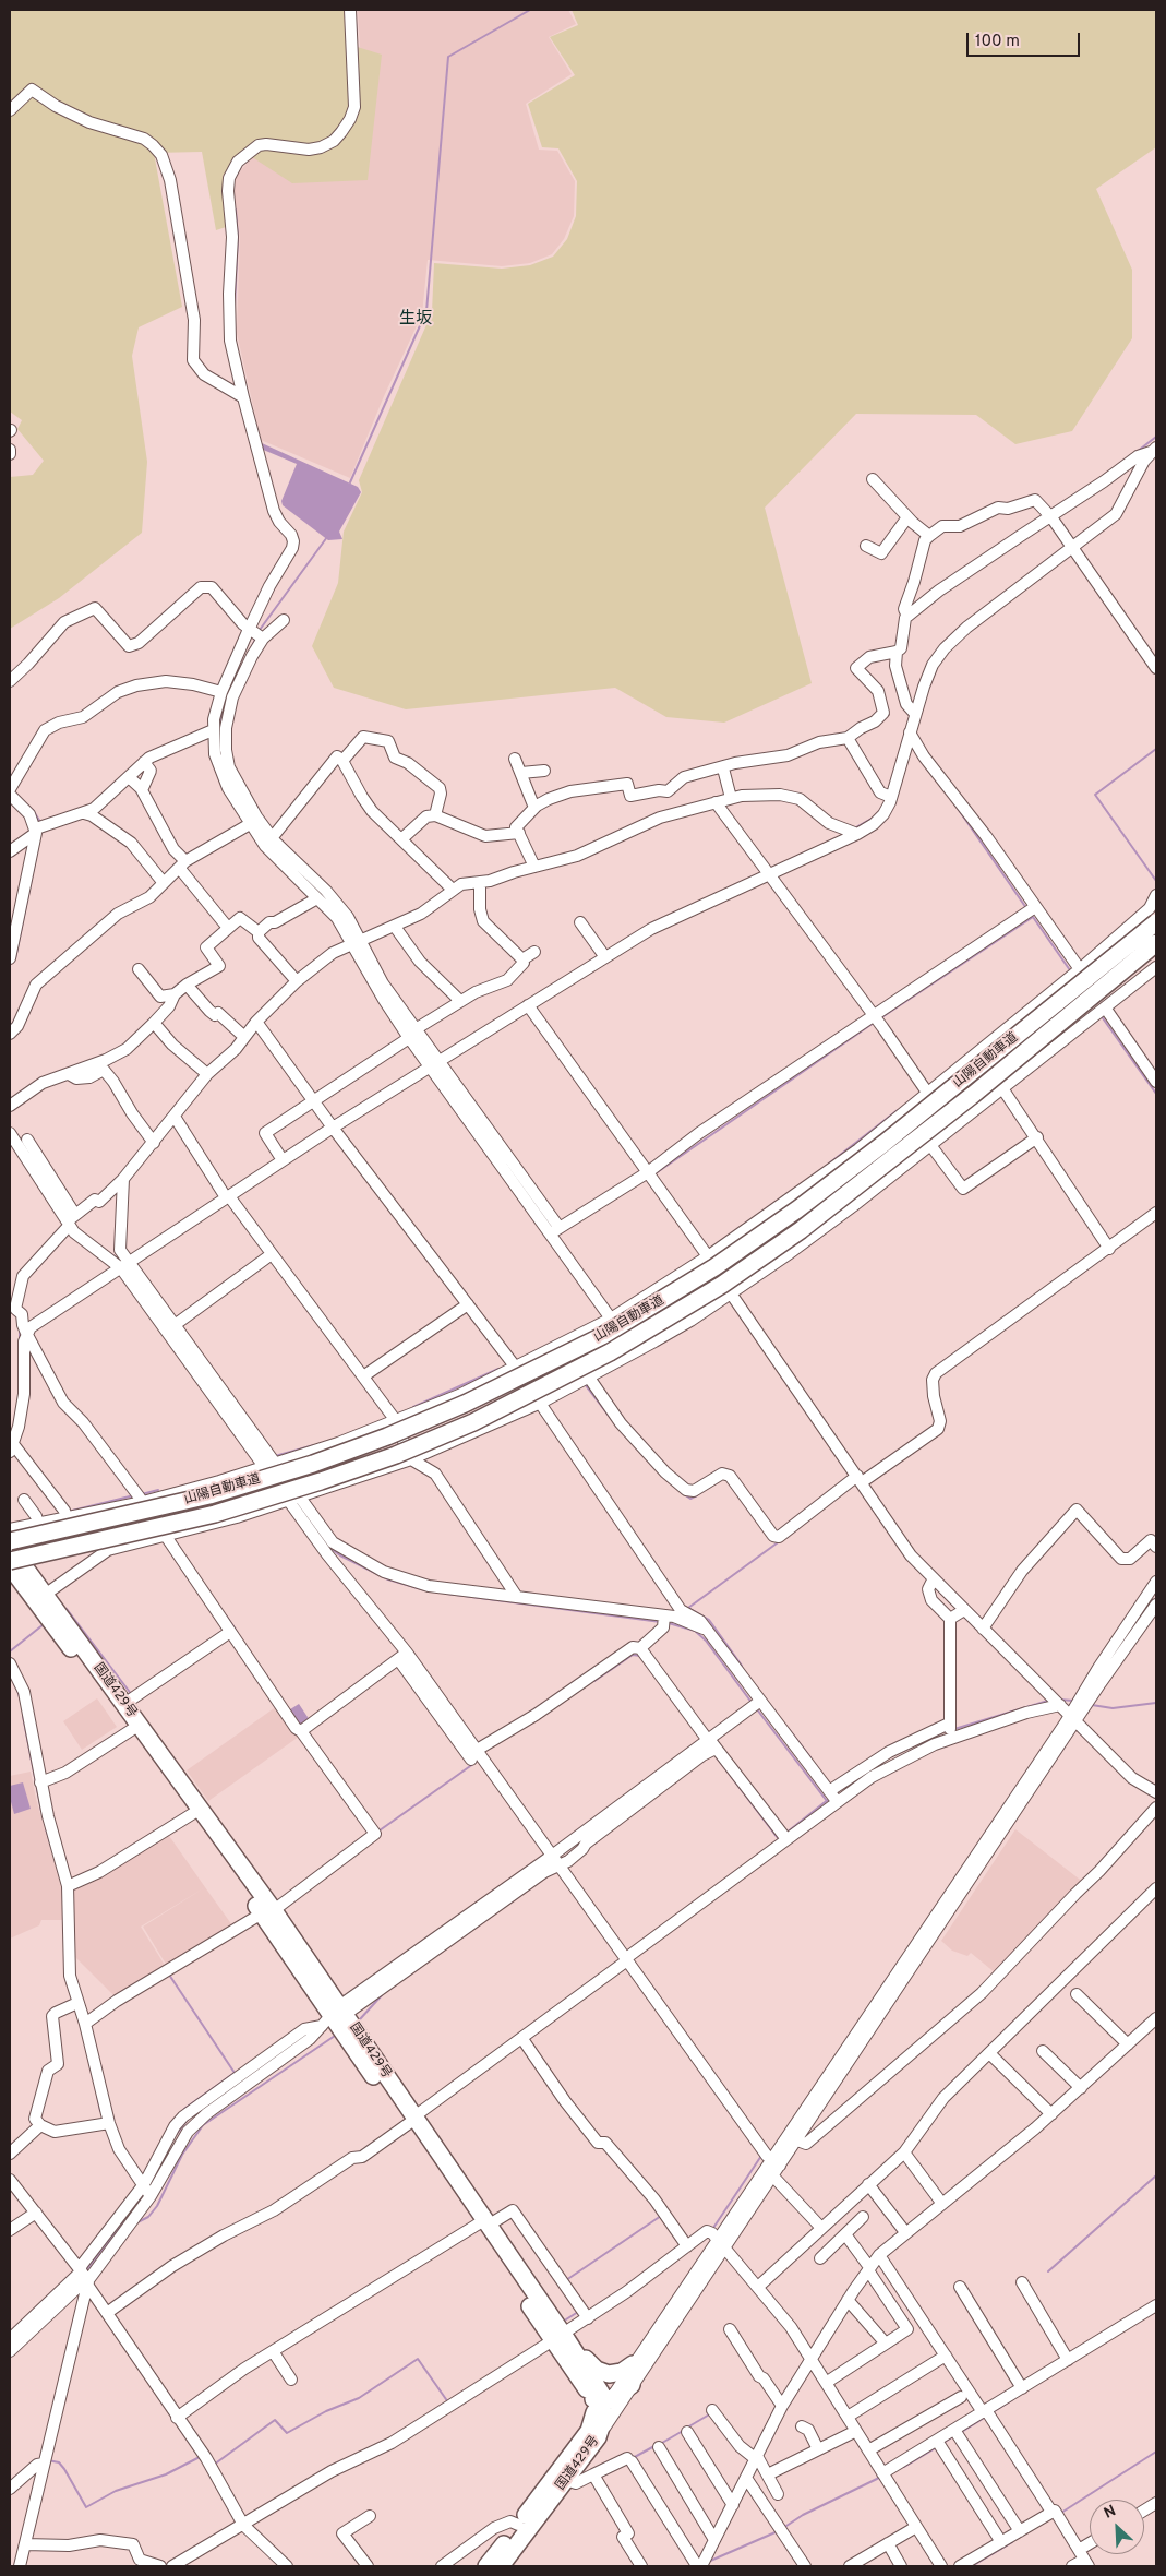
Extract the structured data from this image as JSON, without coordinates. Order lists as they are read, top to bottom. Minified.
{"streets":{"highway":["山陽自動車道","国道429号"]},"districts":["生坂"],"scale_bar":"100 m","north":"top left"}
